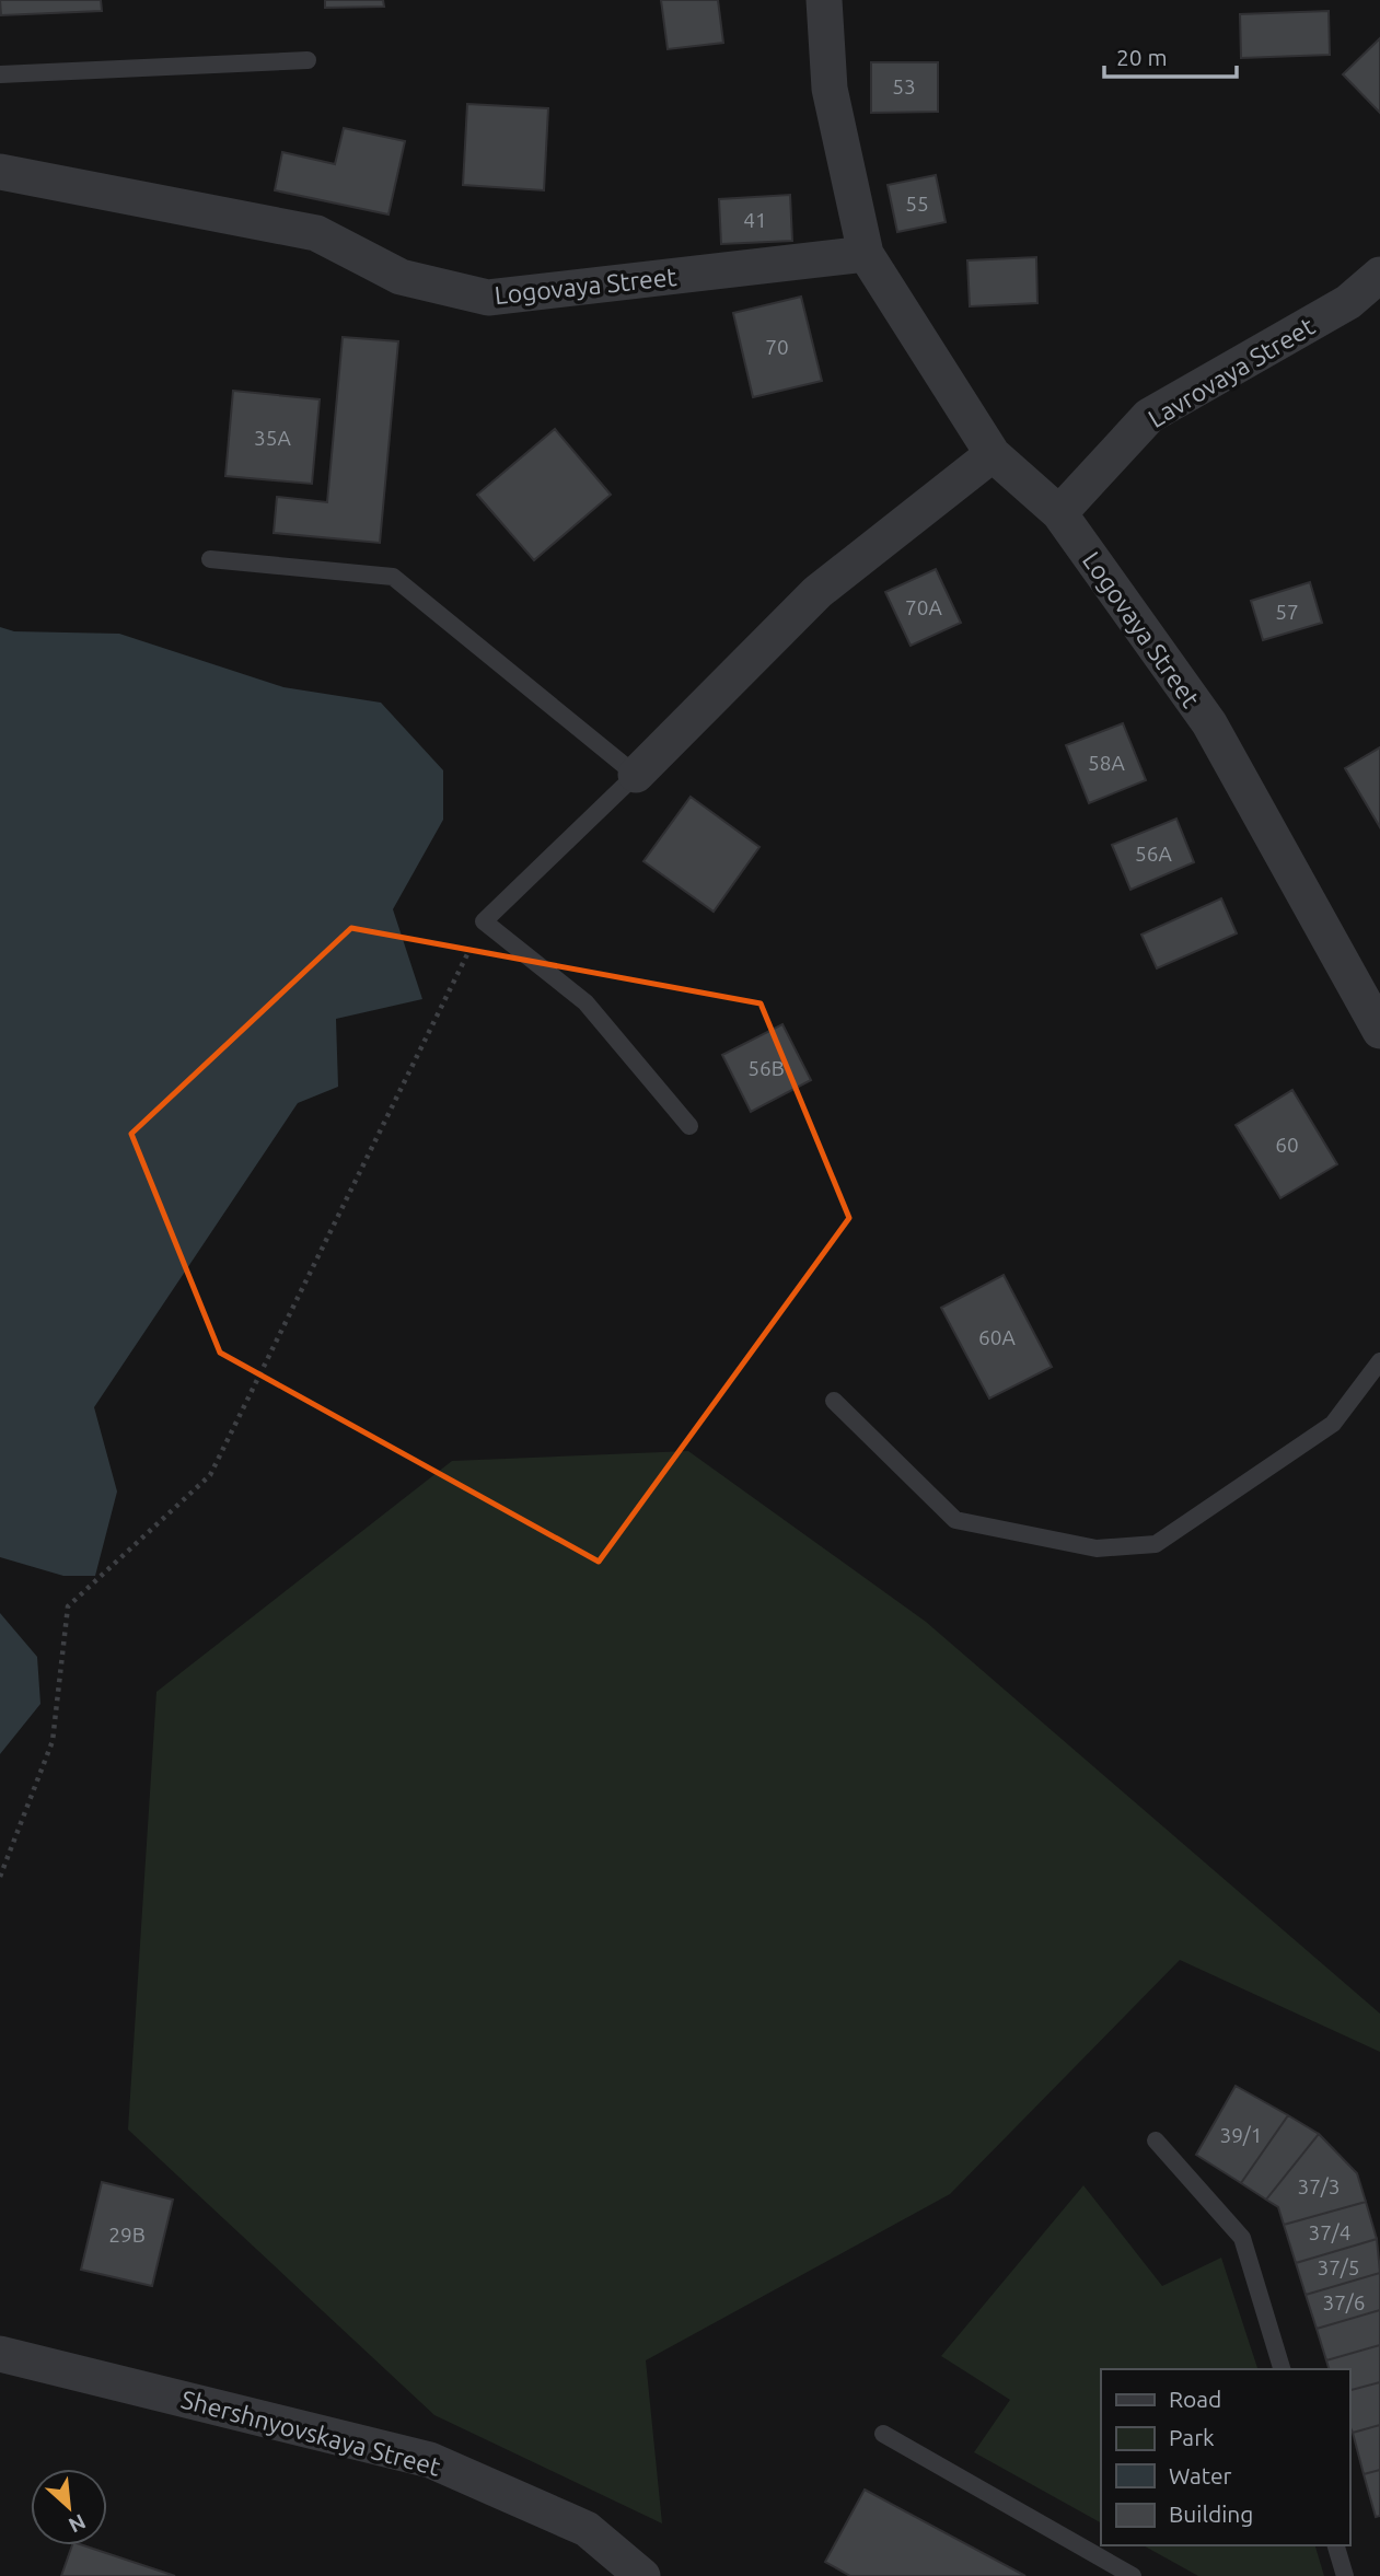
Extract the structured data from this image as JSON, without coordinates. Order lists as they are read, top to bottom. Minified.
{"streets":{"street":["Logovaya Street","Lavrovaya Street","Shershnyovskaya Street"]},"crossings":[["Logovaya Street","Lavrovaya Street"]],"house_numbers":["53","55","41","70","35А","70А","57","58А","56А","56В","60","60А","39/1","37/3","37/4","29В","37/5","37/6"],"legend":["Road","Park","Water","Building"],"scale_bar":"20 m","north":"bottom right"}
